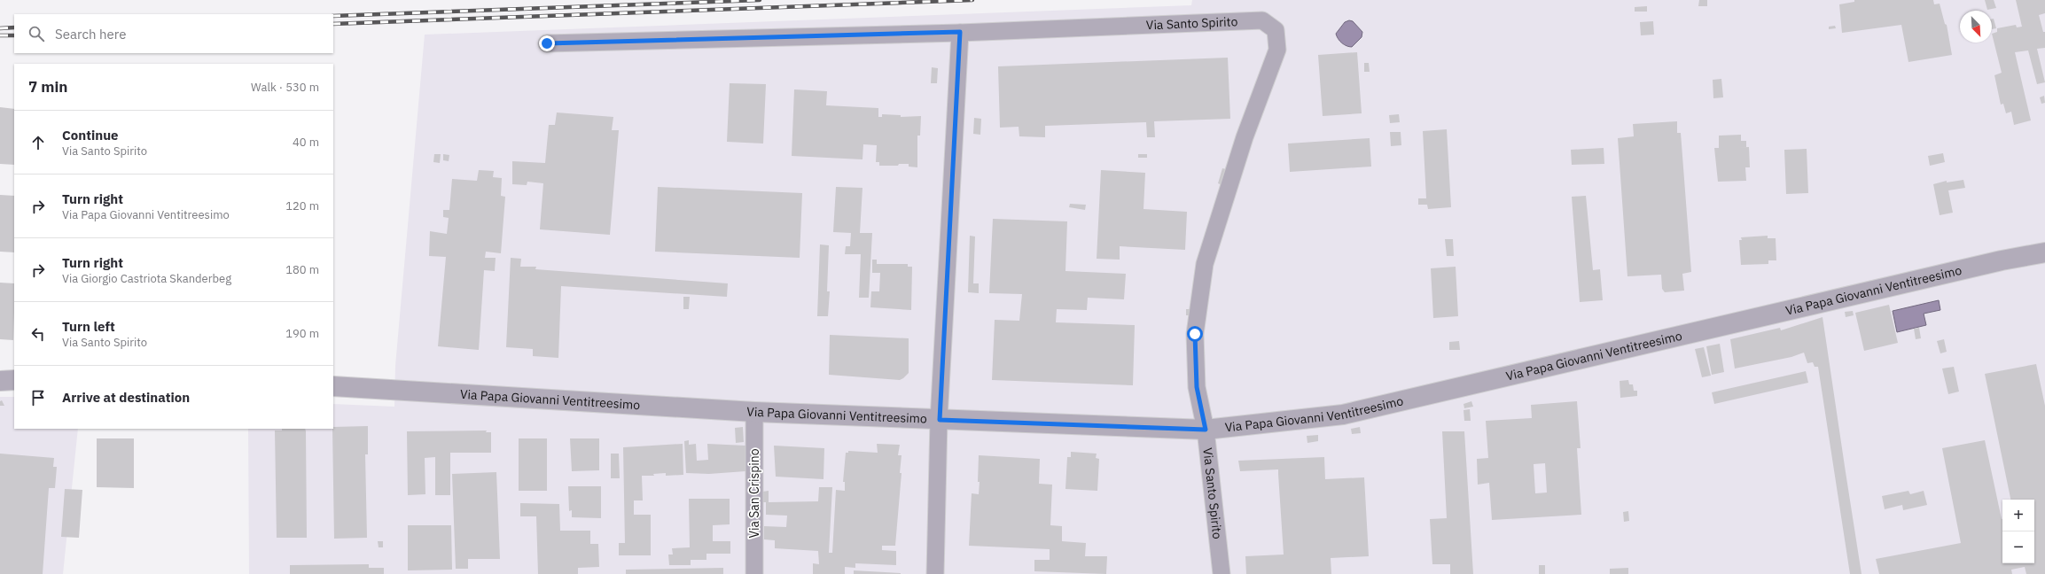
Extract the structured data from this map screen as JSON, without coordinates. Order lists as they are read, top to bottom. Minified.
{"streets":{"street":["Via Santo Spirito","Via Papa Giovanni Ventitreesimo","Via San Crispino"]},"crossings":[["Via Santo Spirito","Via Papa Giovanni Ventitreesimo"],["Via Papa Giovanni Ventitreesimo","Via San Crispino"]],"north":"bottom right","page":{"search":"Search here","heading":["7 min","Walk · 530 m"],"list":[["Continue","Via Santo Spirito","40 m"],["Turn right","Via Papa Giovanni Ventitreesimo","120 m"],["Turn right","Via Giorgio Castriota Skanderbeg","180 m"],["Turn left","Via Santo Spirito","190 m"],"Arrive at destination"],"map_buttons":["+","−"]}}
